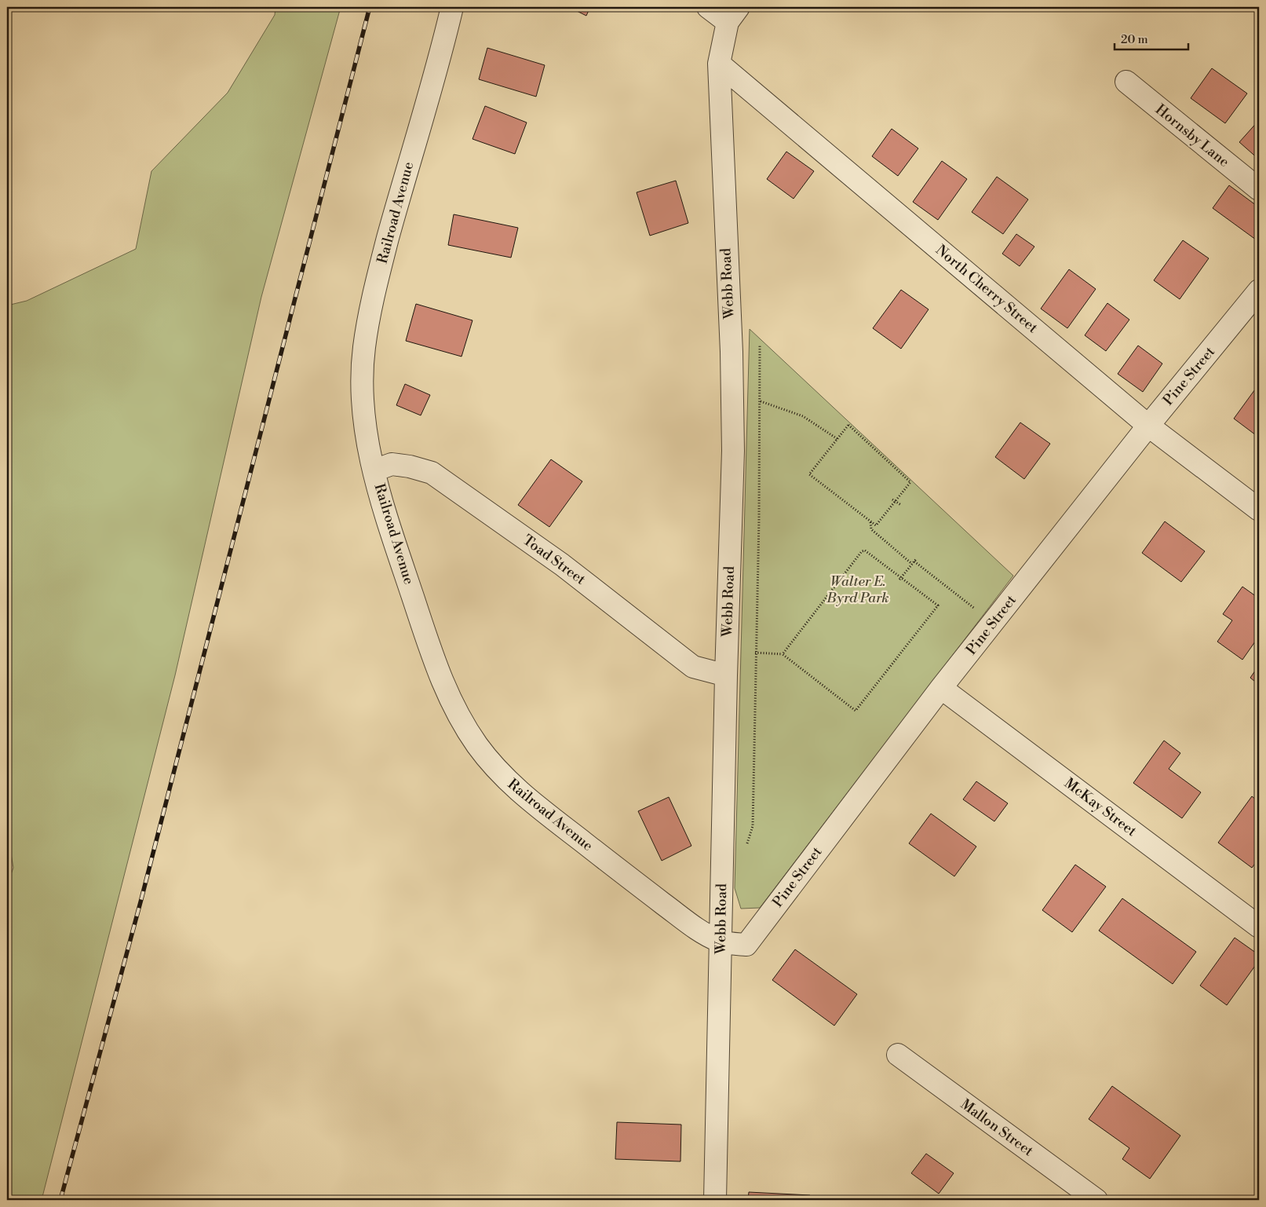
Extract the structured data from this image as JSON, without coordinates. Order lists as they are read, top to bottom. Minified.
{"streets":{"street":["Hornsby Lane","Railroad Avenue","Webb Road","North Cherry Street","Pine Street","Toad Street","McKay Street","Mallon Street"]},"crossings":[["Railroad Avenue","Webb Road"],["Railroad Avenue","Pine Street"],["Railroad Avenue","Toad Street"],["Webb Road","North Cherry Street"],["Webb Road","Pine Street"],["Webb Road","Toad Street"],["North Cherry Street","Pine Street"],["Pine Street","McKay Street"]],"parks":["Walter E. Byrd Park"],"scale_bar":"20 m"}
